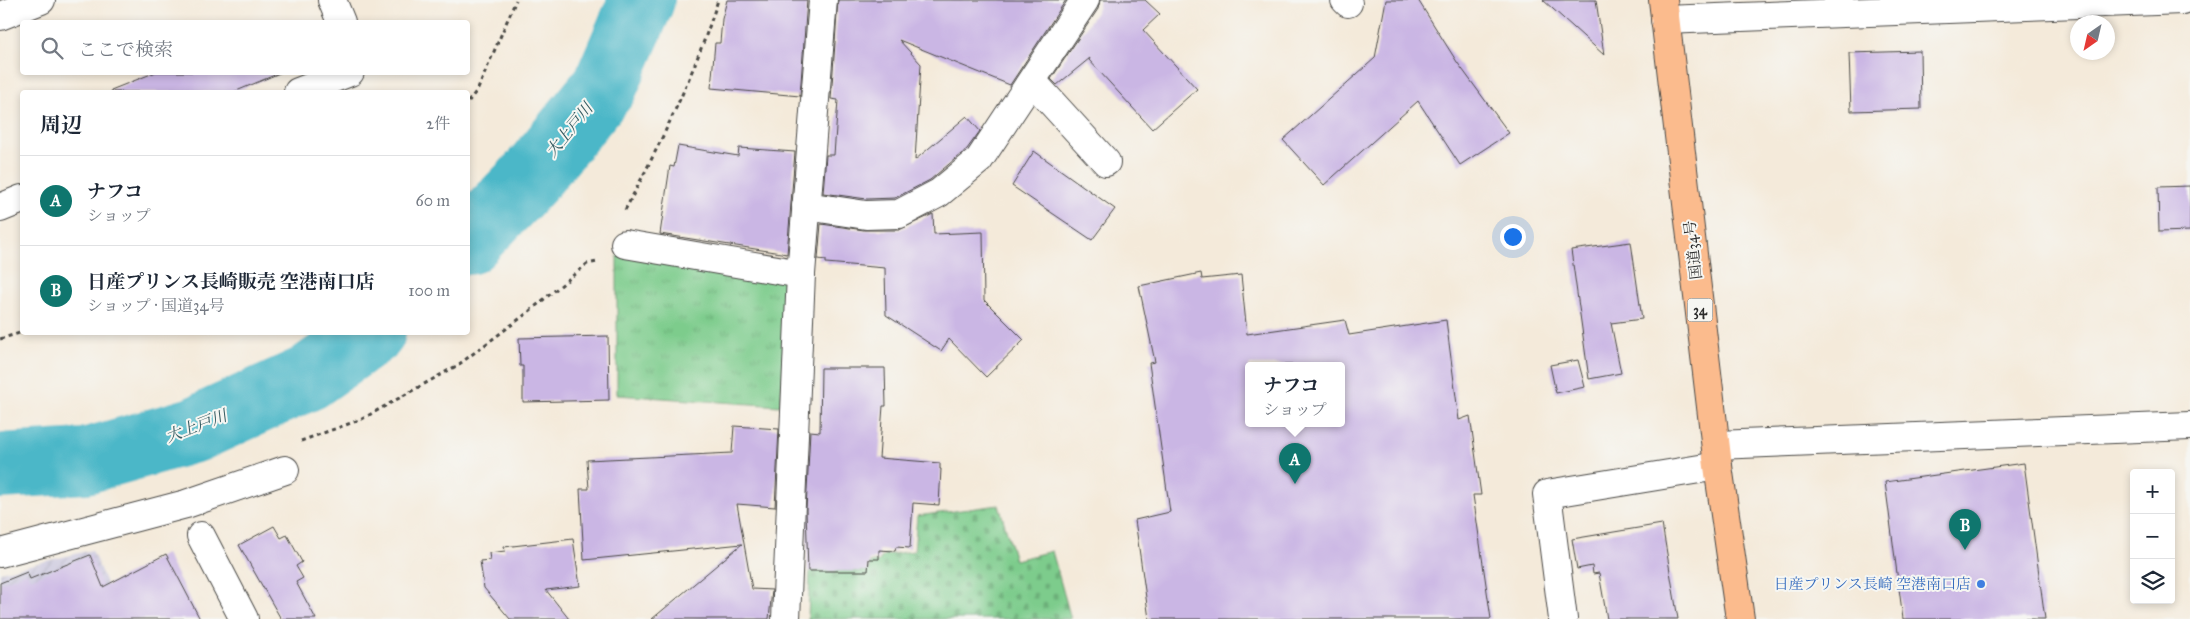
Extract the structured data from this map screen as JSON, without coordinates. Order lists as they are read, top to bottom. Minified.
{"streets":{"highway":["国道34号","34"]},"water":["大上戸川"],"places":["日産プリンス長崎 空港南口店"],"north":"bottom left","page":{"search":"ここで検索","heading":["周辺","2件"],"list":[{"mark":"A","name":"ナフコ","note":"ショップ","value":"60 m"},{"mark":"B","name":"日産プリンス長崎販売 空港南口店","note":"ショップ · 国道34号","value":"100 m"}],"popup":["ナフコ","ショップ"],"pins":["A","B"],"map_buttons":["+","−"]}}
